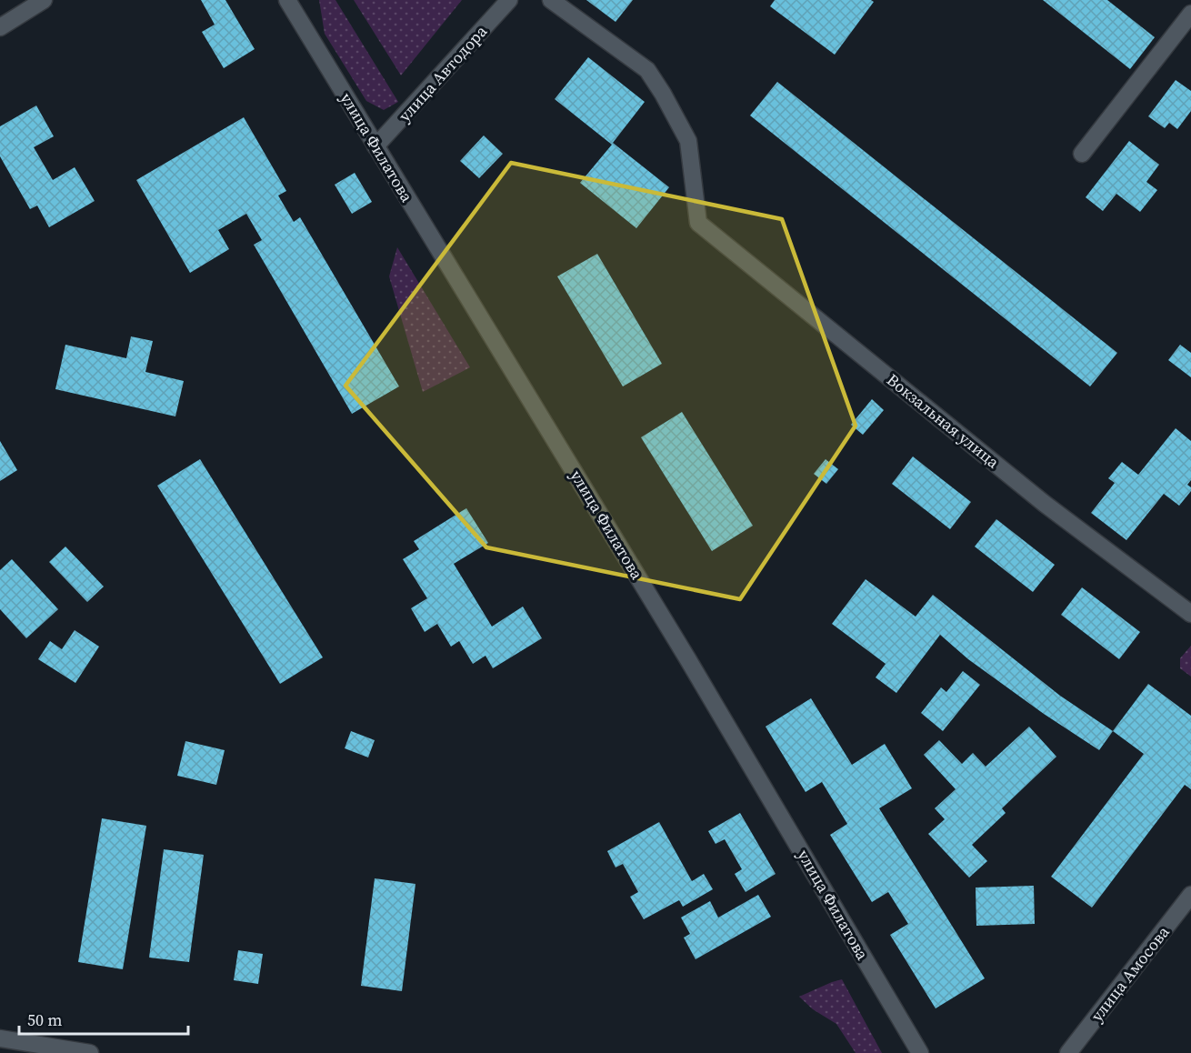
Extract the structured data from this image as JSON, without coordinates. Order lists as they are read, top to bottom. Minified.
{"streets":{"street":["улица Автодора","улица Филатова","Вокзальная улица","улица Амосова"]},"crossings":[["улица Автодора","улица Филатова"]],"scale_bar":"50 m"}
